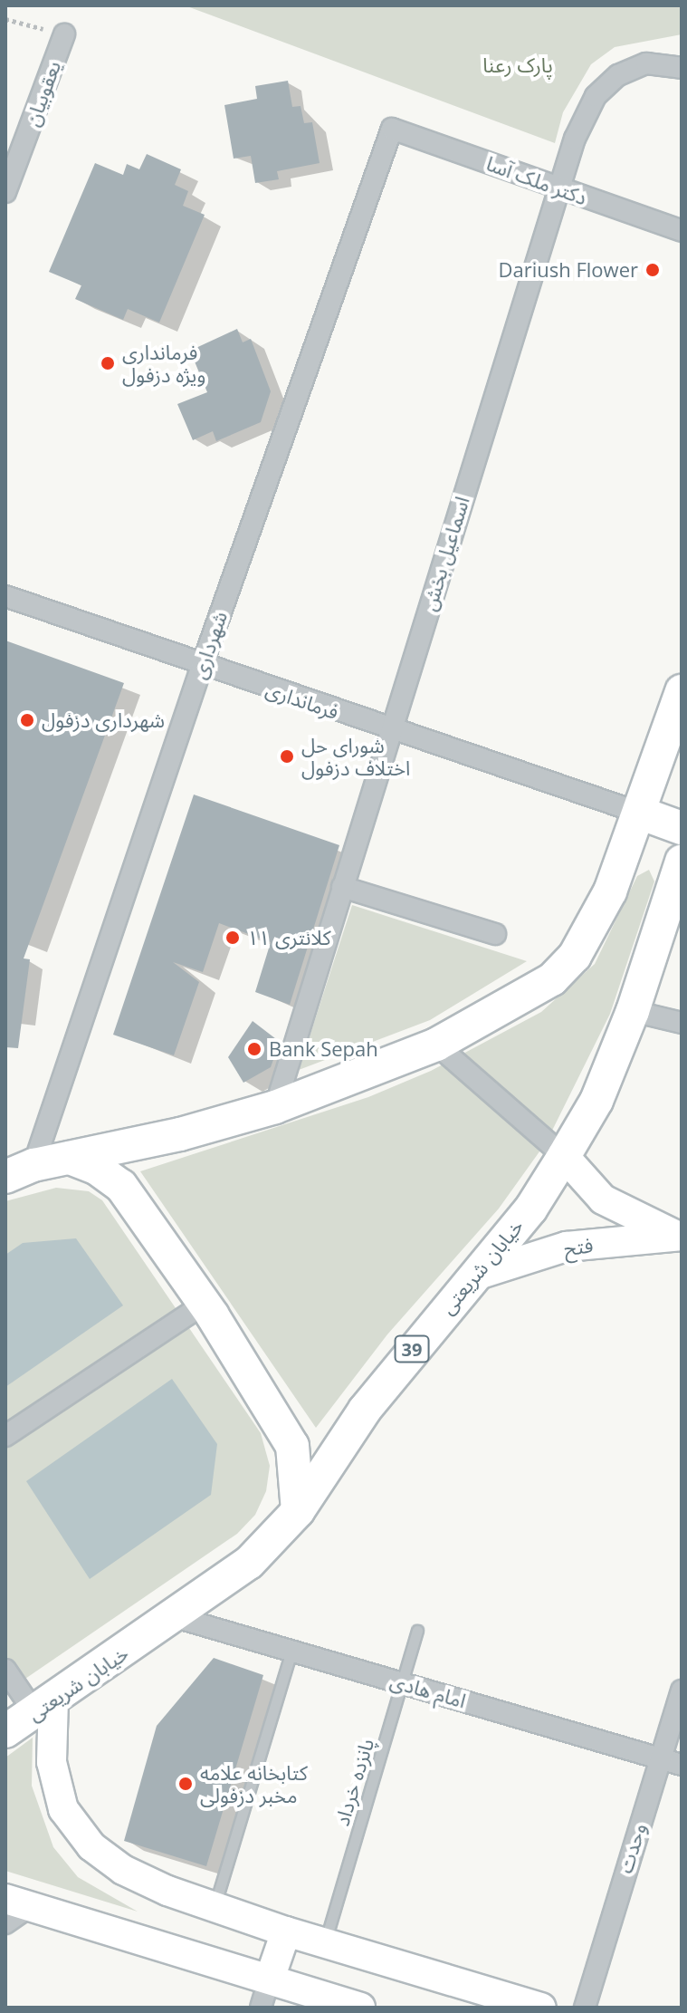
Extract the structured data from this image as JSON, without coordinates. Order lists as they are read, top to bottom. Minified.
{"streets":{"main road":["فتح","خیابان شریعتی","39"],"street":["یعقوبیان","دکتر ملک آسا","اسماعیل بخش","شهرداری","فرمانداری","امام هادی","وحدت"],"lane":["پانزده خرداد"]},"crossings":[["دکتر ملک آسا","اسماعیل بخش"],["دکتر ملک آسا","شهرداری"],["اسماعیل بخش","فرمانداری"],["شهرداری","فرمانداری"],["فتح","خیابان شریعتی"],["خیابان شریعتی","امام هادی"],["امام هادی","پانزده خرداد"],["امام هادی","وحدت"]],"parks":["پارک رعنا"],"places":["Dariush Flower","فرمانداری ویژه دزفول","شهرداری دزفول","شورای حل اختلاف دزفول","کلانتری ۱۱","Bank Sepah","کتابخانه علامه مخبر دزفولی"]}
